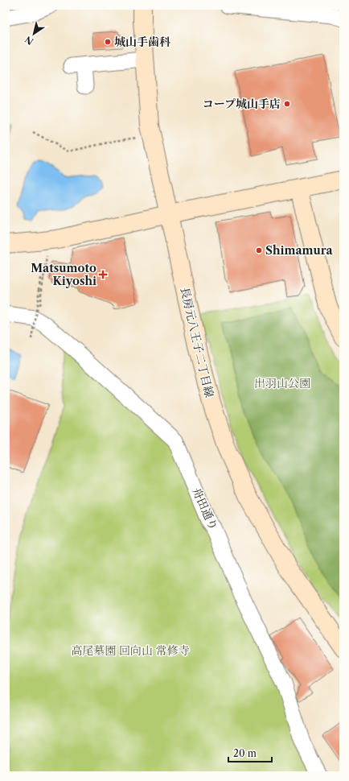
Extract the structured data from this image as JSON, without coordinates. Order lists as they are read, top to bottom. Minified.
{"streets":{"street":["長房元八王子二丁目線","舟田通り"]},"parks":["出羽山公園","高尾墓園 回向山 常修寺"],"places":{"other":["城山手歯科","コープ城山手店","Shimamura"],"health":["Matsumoto Kiyoshi"]},"scale_bar":"20 m","north":"bottom left"}
